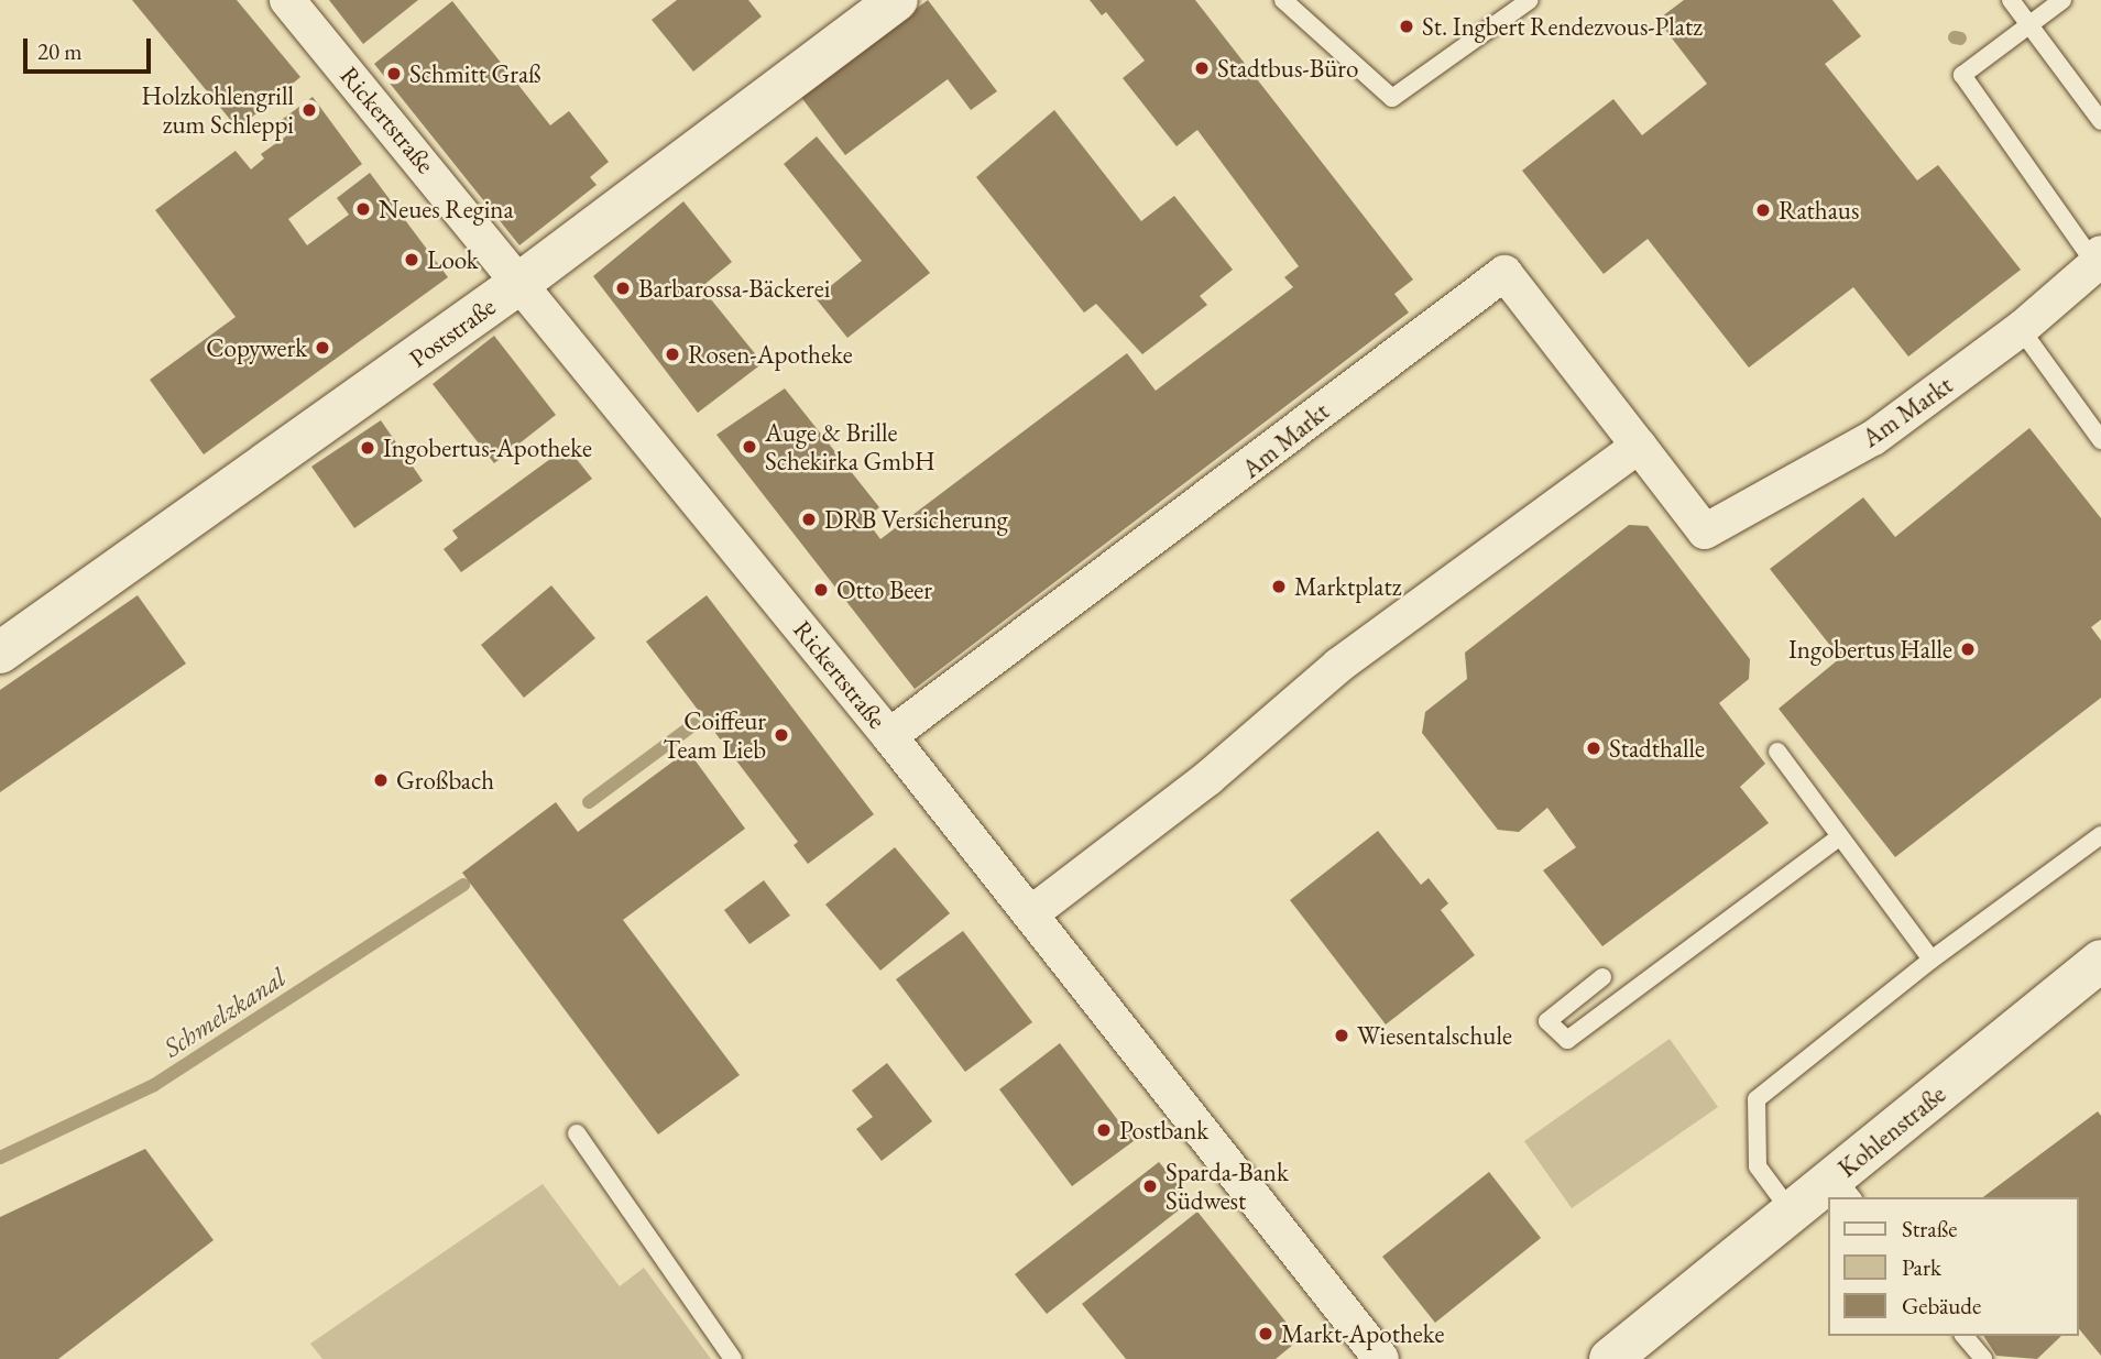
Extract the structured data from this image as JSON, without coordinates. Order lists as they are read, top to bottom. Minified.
{"streets":{"main road":["Poststraße","Kohlenstraße"],"street":["Rickertstraße","Am Markt"]},"crossings":[["Rickertstraße","Poststraße"],["Rickertstraße","Am Markt"]],"water":["Schmelzkanal"],"places":["St. Ingbert Rendezvous-Platz","Stadtbus-Büro","Schmitt Graß","Holzkohlengrill zum Schleppi","Neues Regina","Rathaus","Look","Barbarossa-Bäckerei","Copywerk","Rosen-Apotheke","Auge & Brille Schekirka GmbH","Ingobertus-Apotheke","DRB Versicherung","Marktplatz","Otto Beer","Ingobertus Halle","Coiffeur Team Lieb","Stadthalle","Großbach","Wiesentalschule","Postbank","Sparda-Bank Südwest","Markt-Apotheke"],"legend":["Straße","Park","Gebäude"],"scale_bar":"20 m"}
